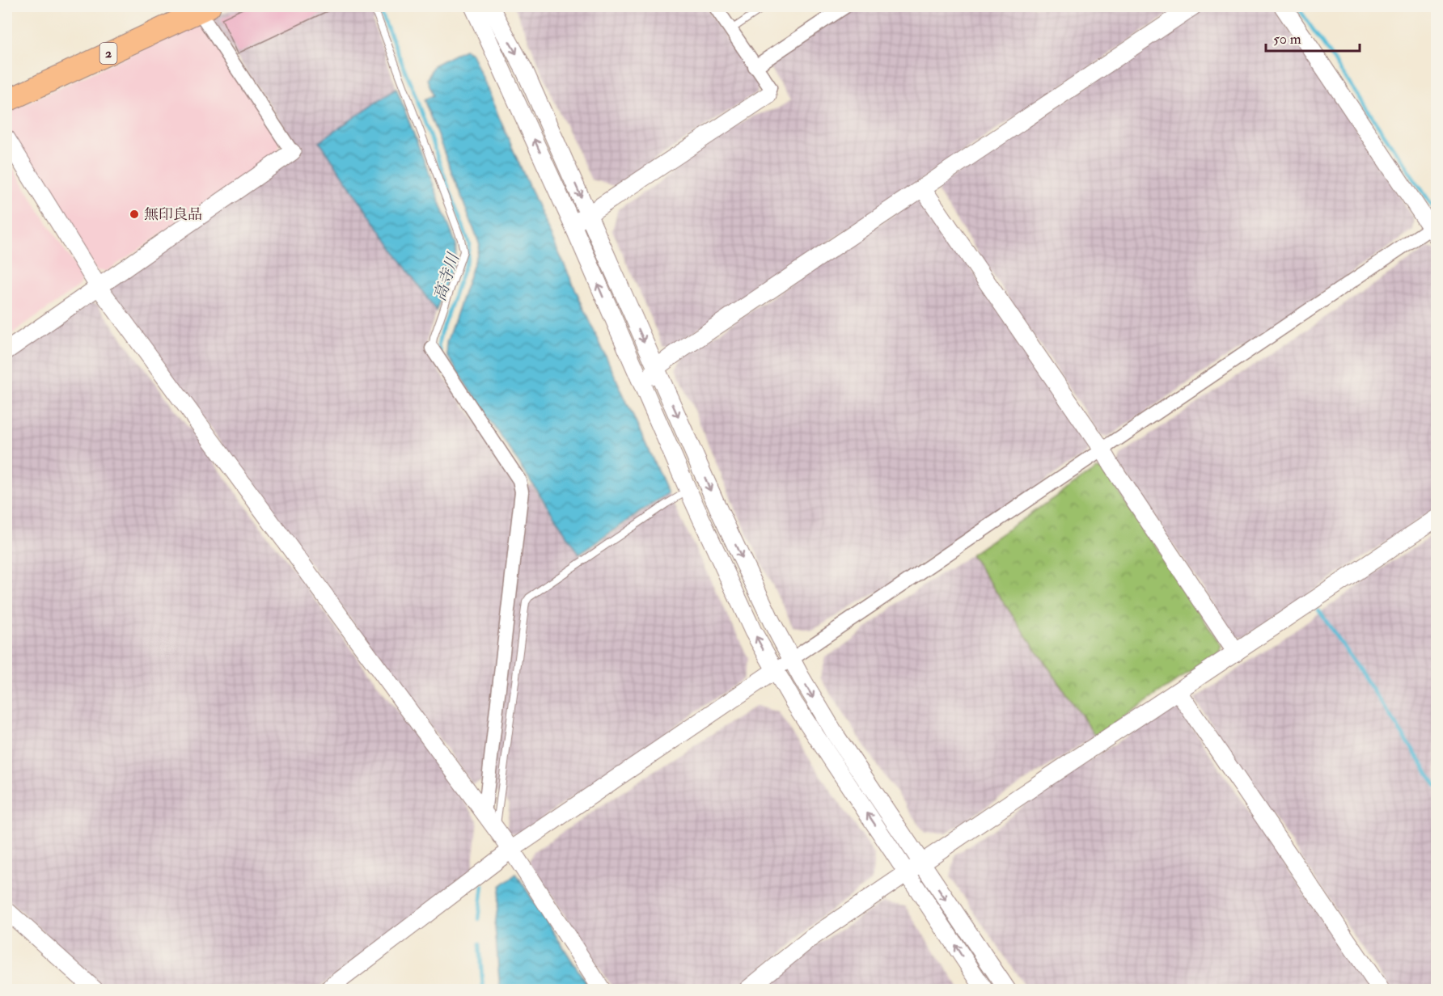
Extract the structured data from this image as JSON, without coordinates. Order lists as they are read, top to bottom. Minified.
{"streets":{"main road":["2"]},"water":["高寺川"],"places":["無印良品"],"scale_bar":"50 m"}
